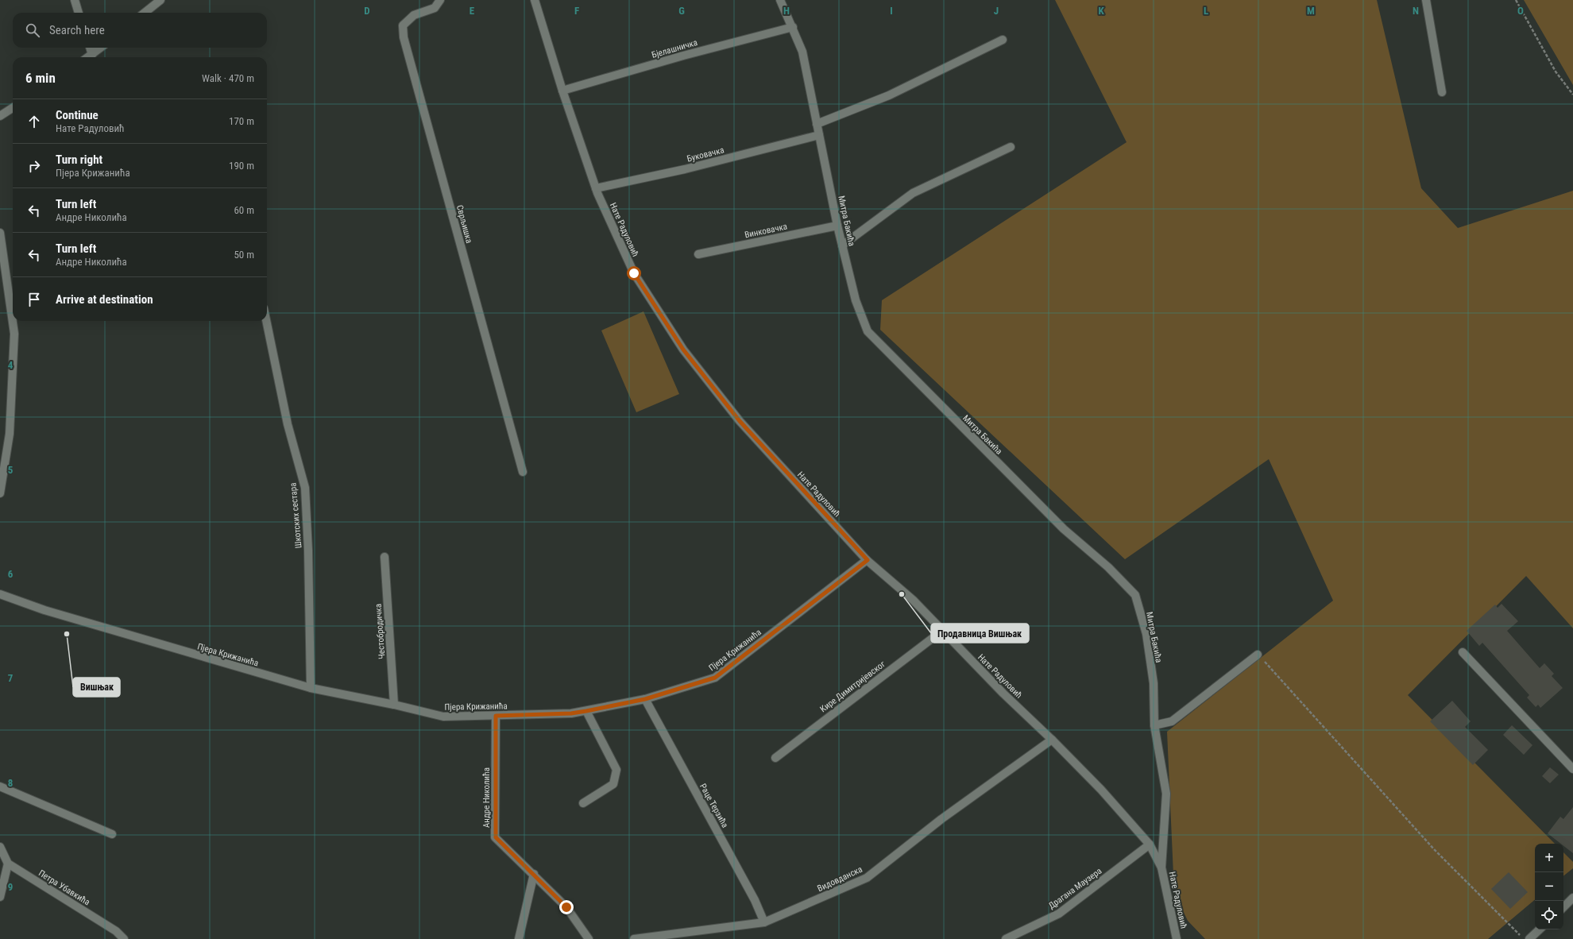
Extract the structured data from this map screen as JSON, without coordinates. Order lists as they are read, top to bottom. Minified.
{"streets":{"street":["Бјелашничка","Буковачка","Митра Бакића","Сврљишка","Нате Радуловић","Винковачка","Шкотских сестара","Честобродичка","Пјера Крижанића","Кире Димитријевског","Андре Николића","Раце Терзића","Видовданска","Петра Убавкића","Драгана Маузера"]},"crossings":[["Бјелашничка","Митра Бакића"],["Бјелашничка","Нате Радуловић"],["Буковачка","Митра Бакића"],["Буковачка","Нате Радуловић"],["Митра Бакића","Нате Радуловић"],["Митра Бакића","Винковачка"],["Нате Радуловић","Пјера Крижанића"],["Нате Радуловић","Кире Димитријевског"],["Нате Радуловић","Видовданска"],["Нате Радуловић","Драгана Маузера"],["Шкотских сестара","Пјера Крижанића"],["Честобродичка","Пјера Крижанића"],["Пјера Крижанића","Андре Николића"],["Пјера Крижанића","Раце Терзића"],["Раце Терзића","Видовданска"]],"places":["Продавница Вишњак","Вишњак"],"page":{"search":"Search here","heading":["6 min","Walk · 470 m"],"list":[["Continue","Нате Радуловић","170 m"],["Turn right","Пјера Крижанића","190 m"],["Turn left","Андре Николића","60 m"],["Turn left","Андре Николића","50 m"],"Arrive at destination"],"map_buttons":["+","−"]},"grid":{"columns":["D","E","F","G","H","I","J","K","L","M","N","O"],"rows":["4","5","6","7","8","9"]}}
